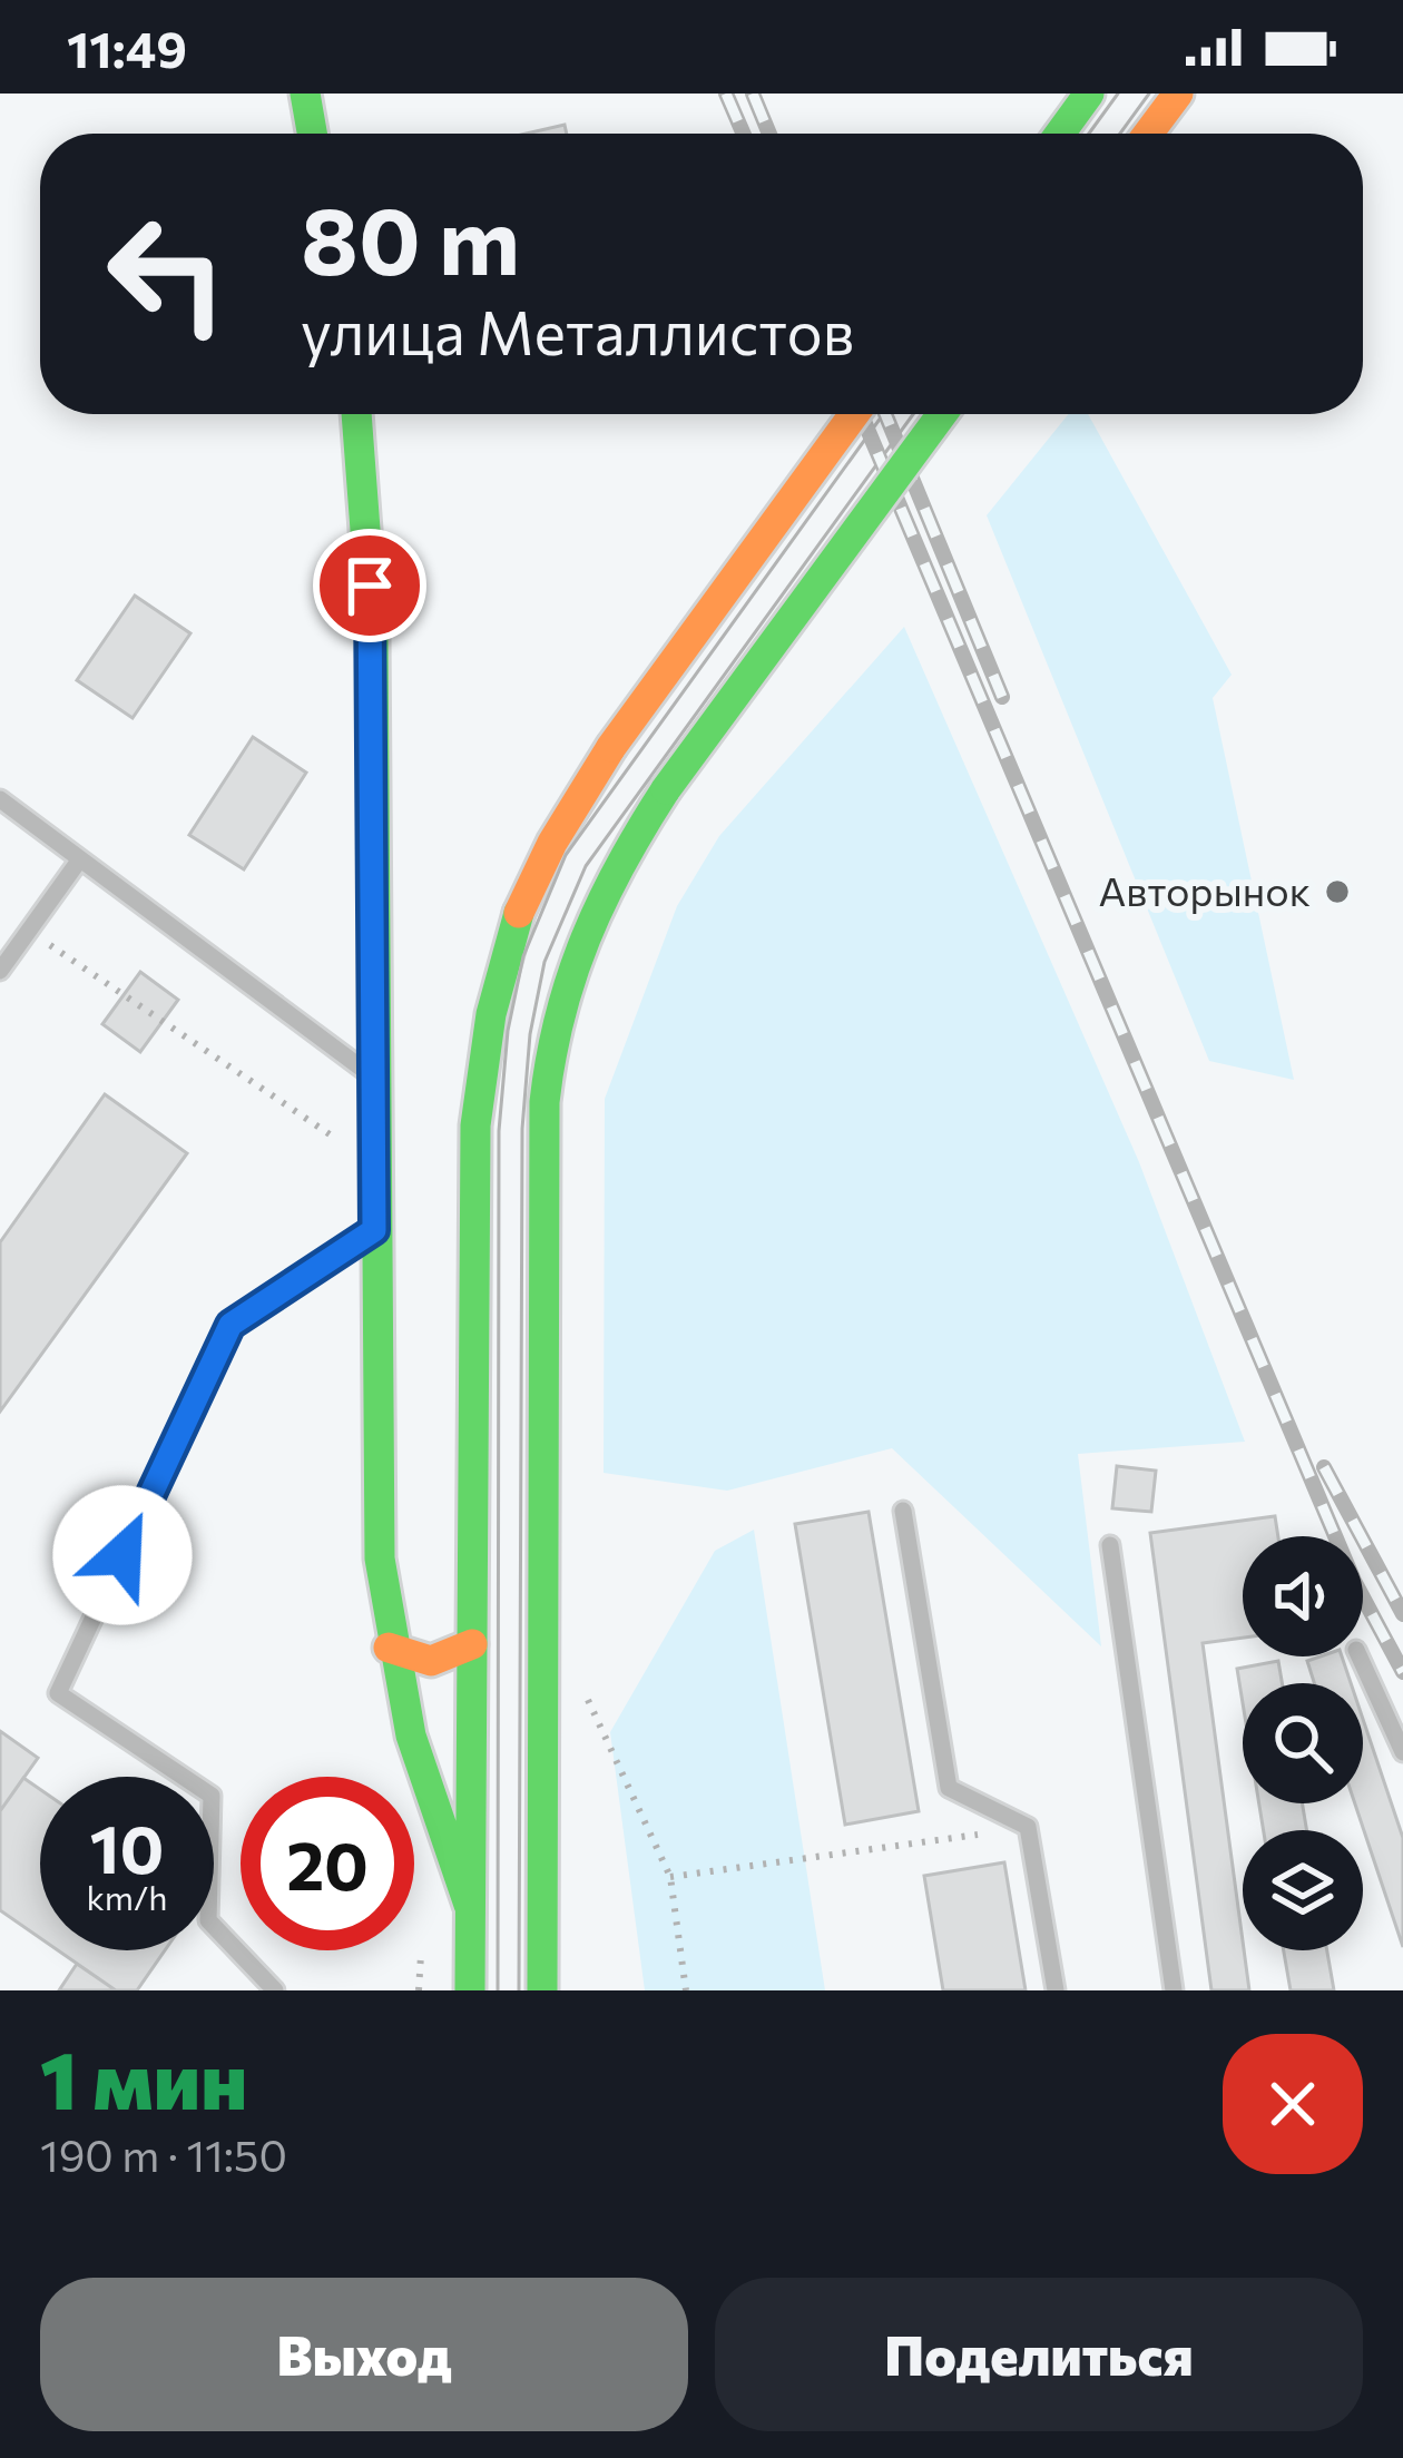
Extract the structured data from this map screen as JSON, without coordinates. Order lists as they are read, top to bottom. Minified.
{"places":["Авторынок"],"page":{"status":"11:49","turn":["80 m","улица Металлистов"],"speed":"10 km/h","limit":"20","heading":["1 мин","190 m · 11:50"],"buttons":["Выход","Поделиться"]}}
